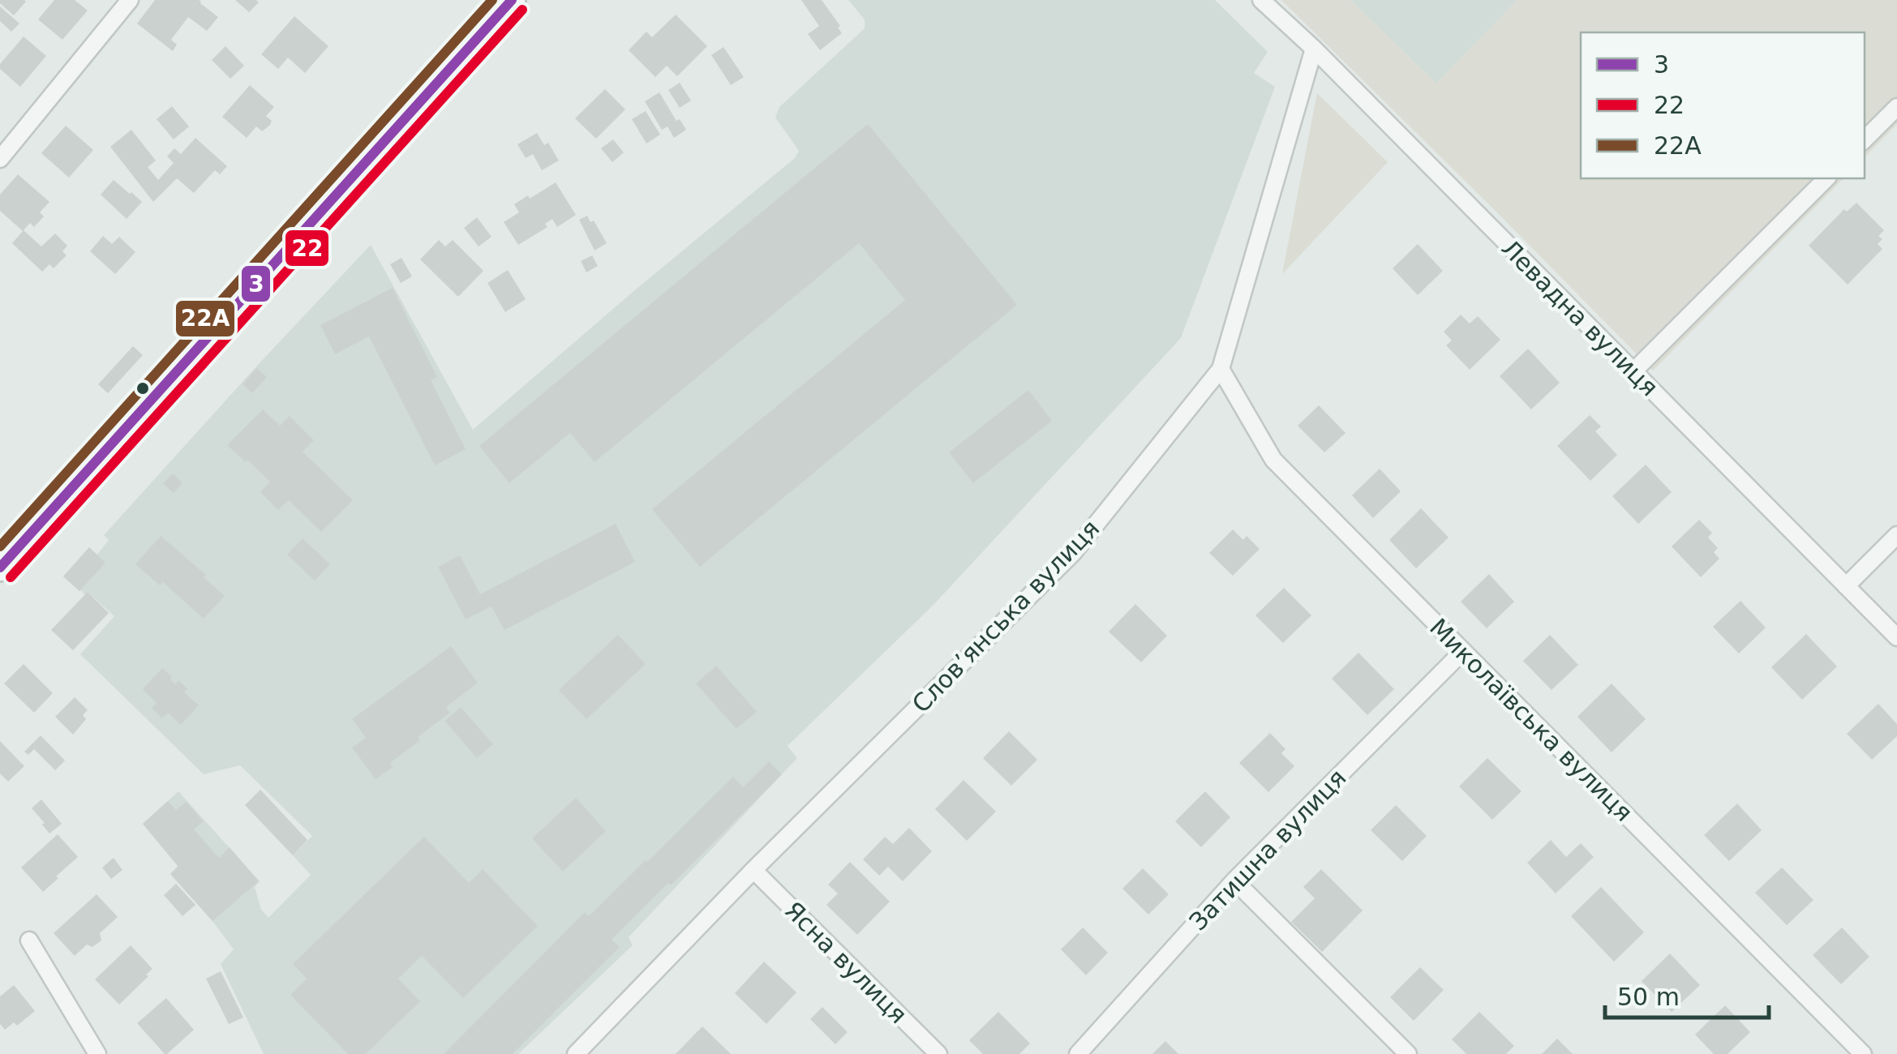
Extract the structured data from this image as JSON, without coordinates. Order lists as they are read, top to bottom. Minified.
{"streets":{"street":["Левадна вулиця","Словʼянська вулиця","Миколаївська вулиця","Затишна вулиця","Ясна вулиця"]},"crossings":[["Левадна вулиця","Словʼянська вулиця"],["Словʼянська вулиця","Миколаївська вулиця"],["Словʼянська вулиця","Ясна вулиця"],["Миколаївська вулиця","Затишна вулиця"]],"lines":["transit line 3","transit line 22А","transit line 22"],"legend":["3","22","22А"],"scale_bar":"50 m"}
